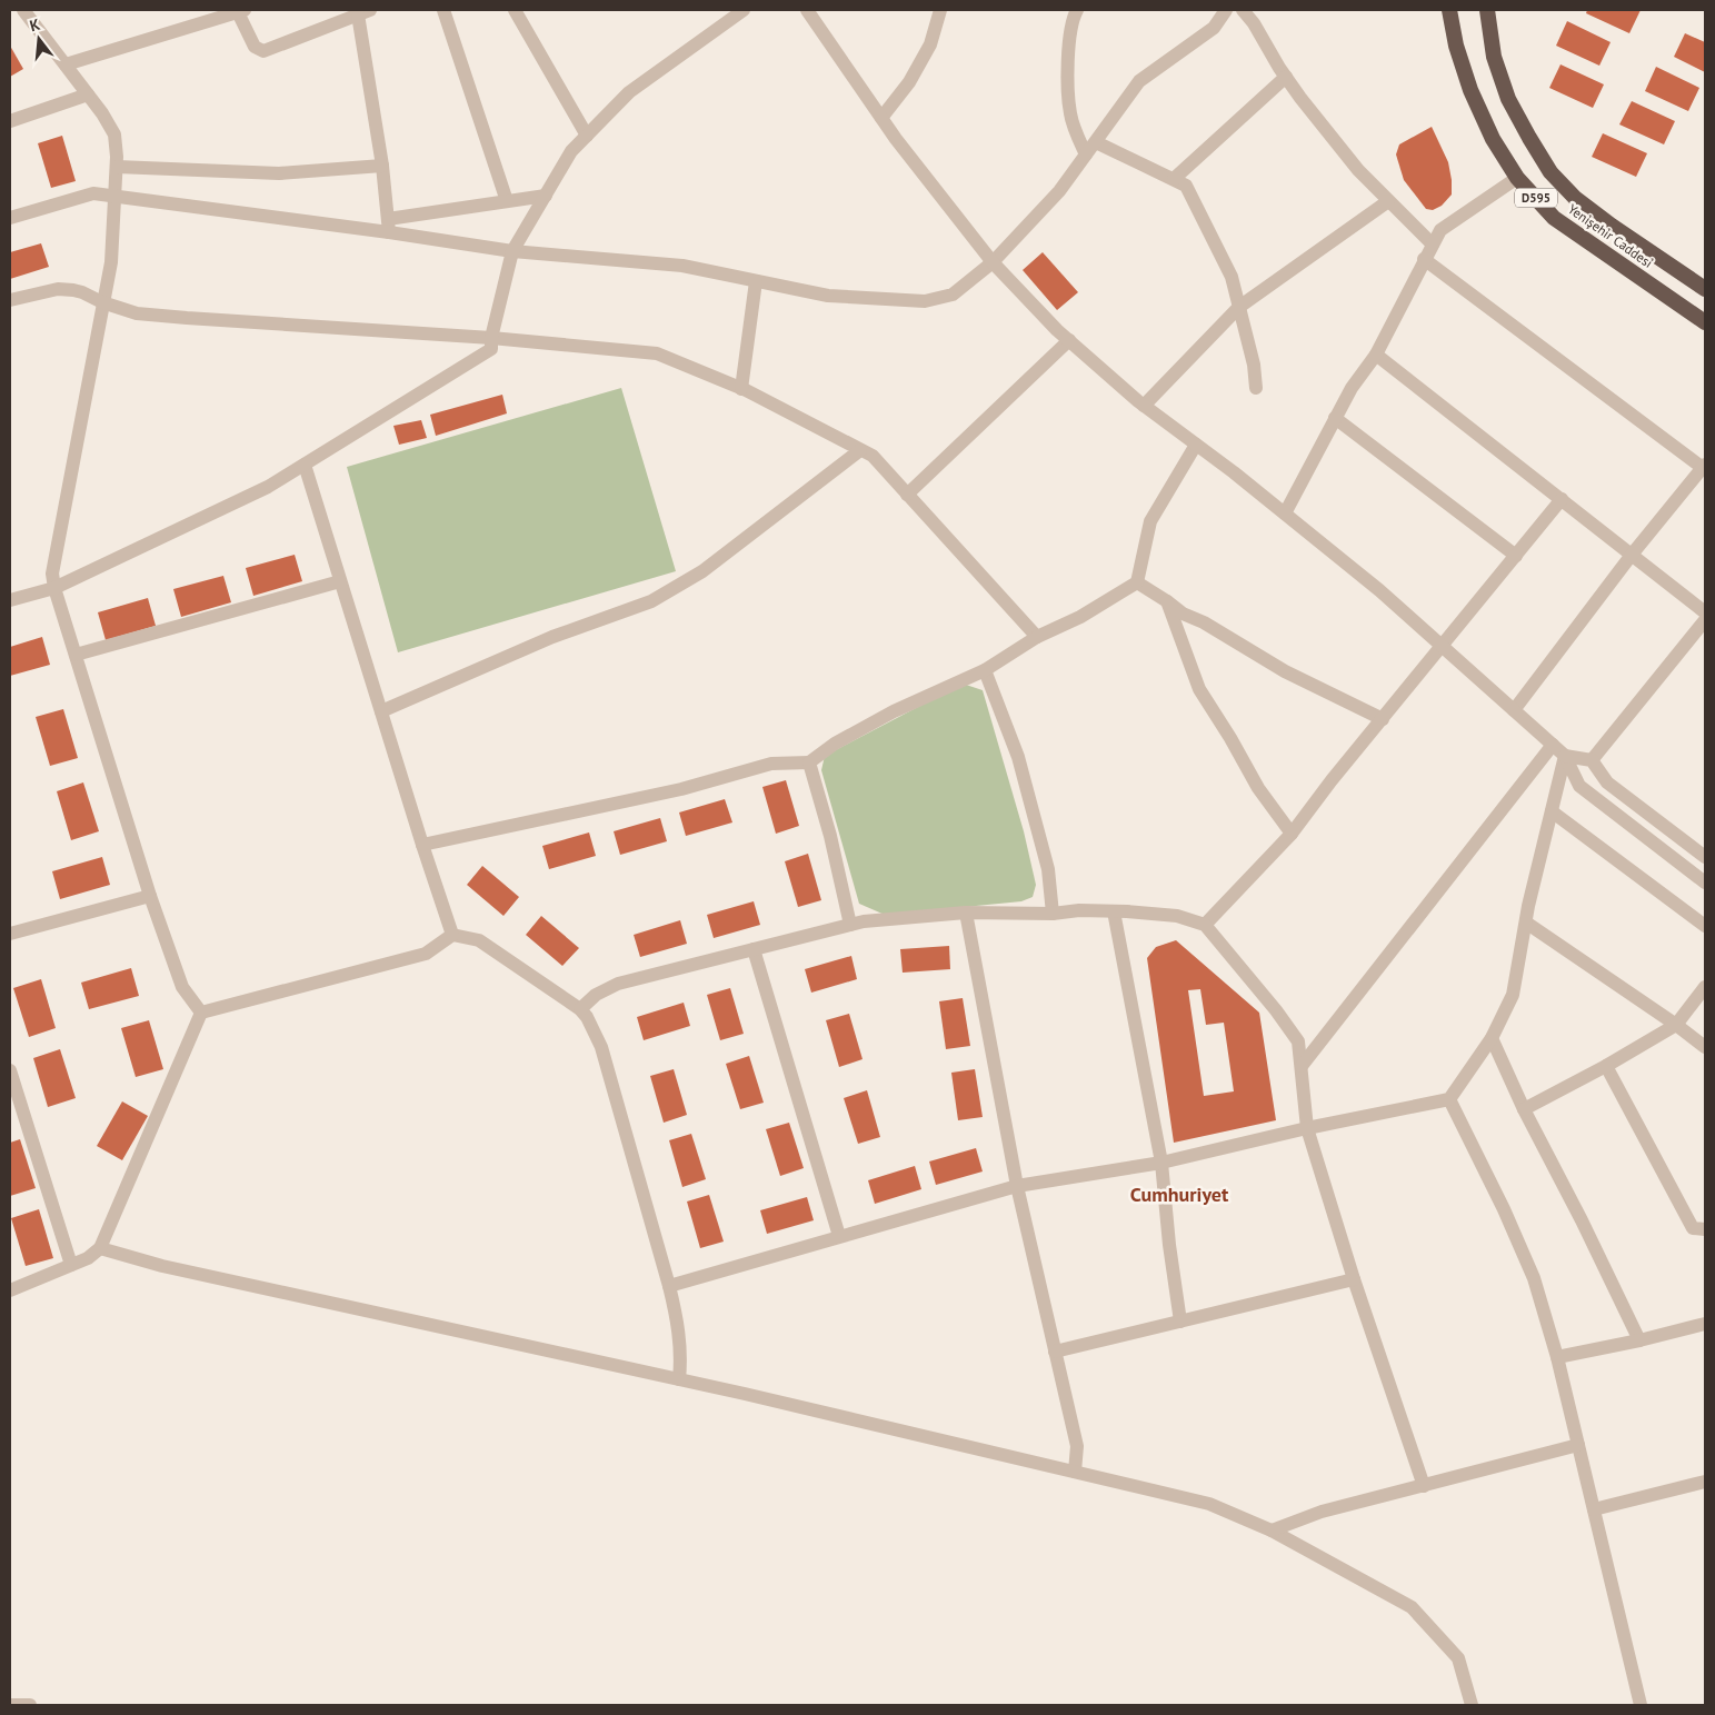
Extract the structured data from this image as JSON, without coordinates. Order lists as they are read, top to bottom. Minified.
{"streets":{"highway":["D595","Yenişehir Caddesi"]},"districts":["Cumhuriyet"],"north":"top"}
